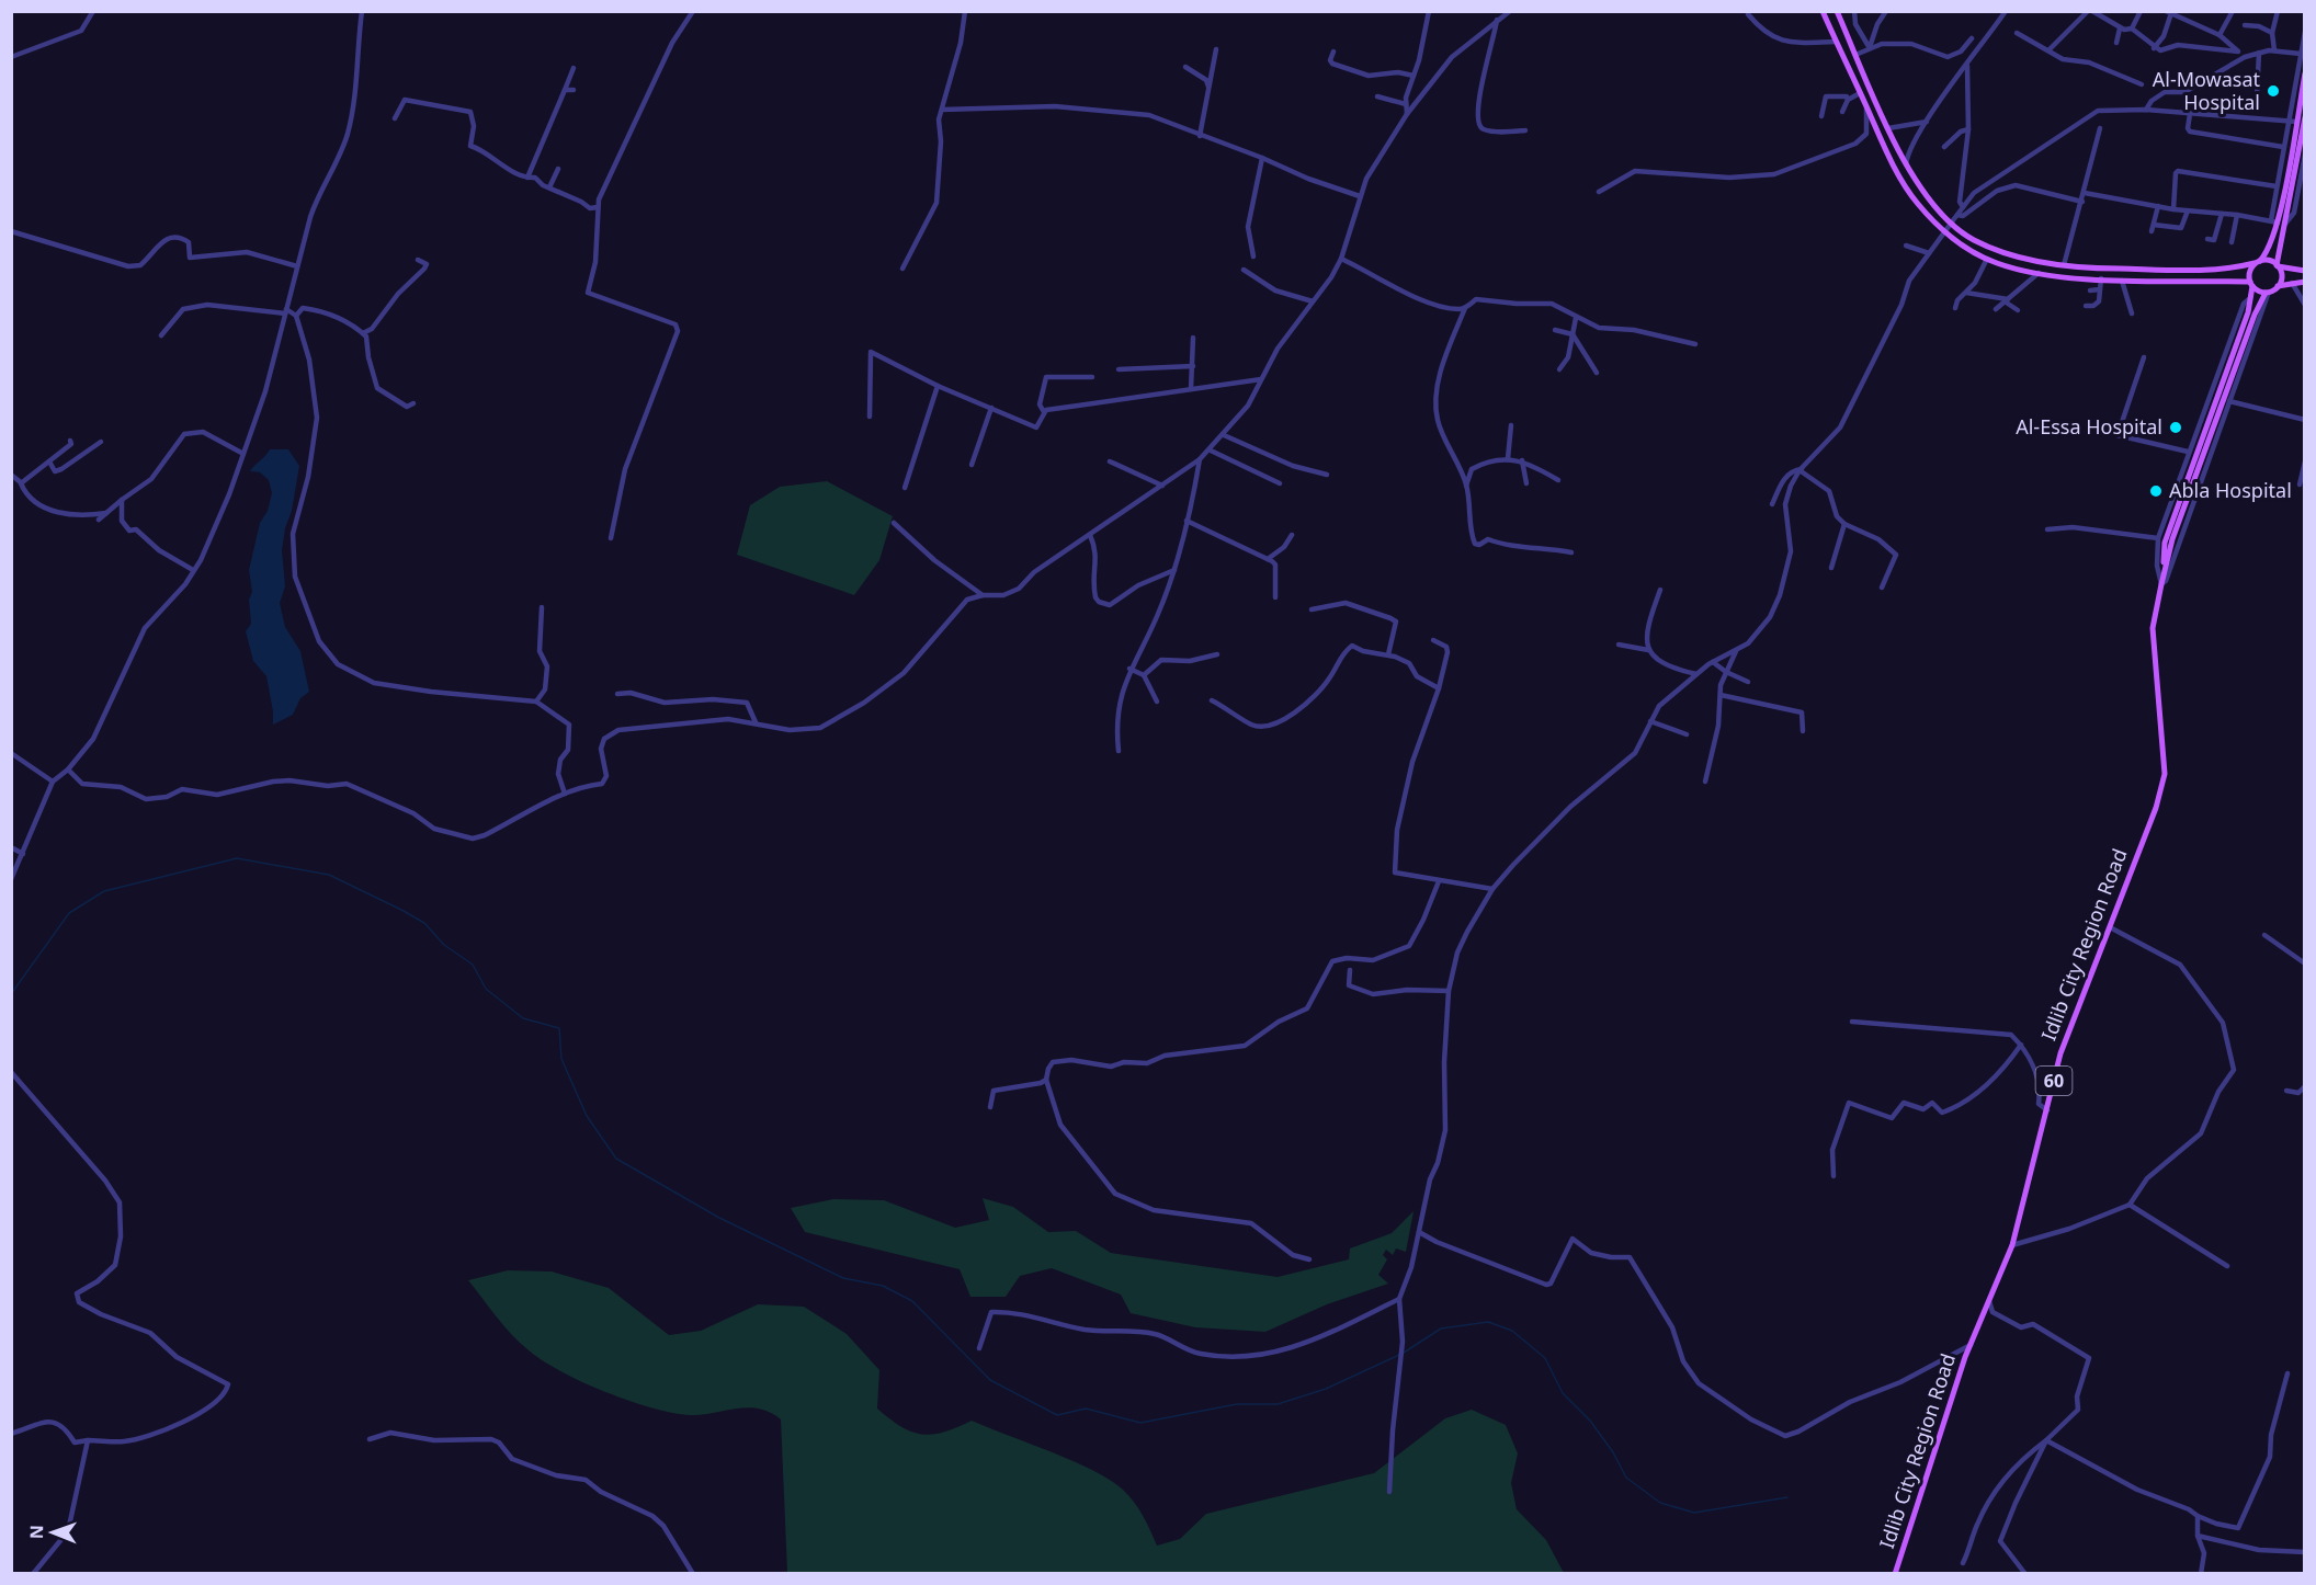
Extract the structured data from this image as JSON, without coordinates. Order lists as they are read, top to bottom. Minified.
{"streets":{"main road":["Idlib City Region Road","60"]},"places":["Al-Mowasat Hospital","Al-Essa Hospital","Abla Hospital"],"north":"left"}
